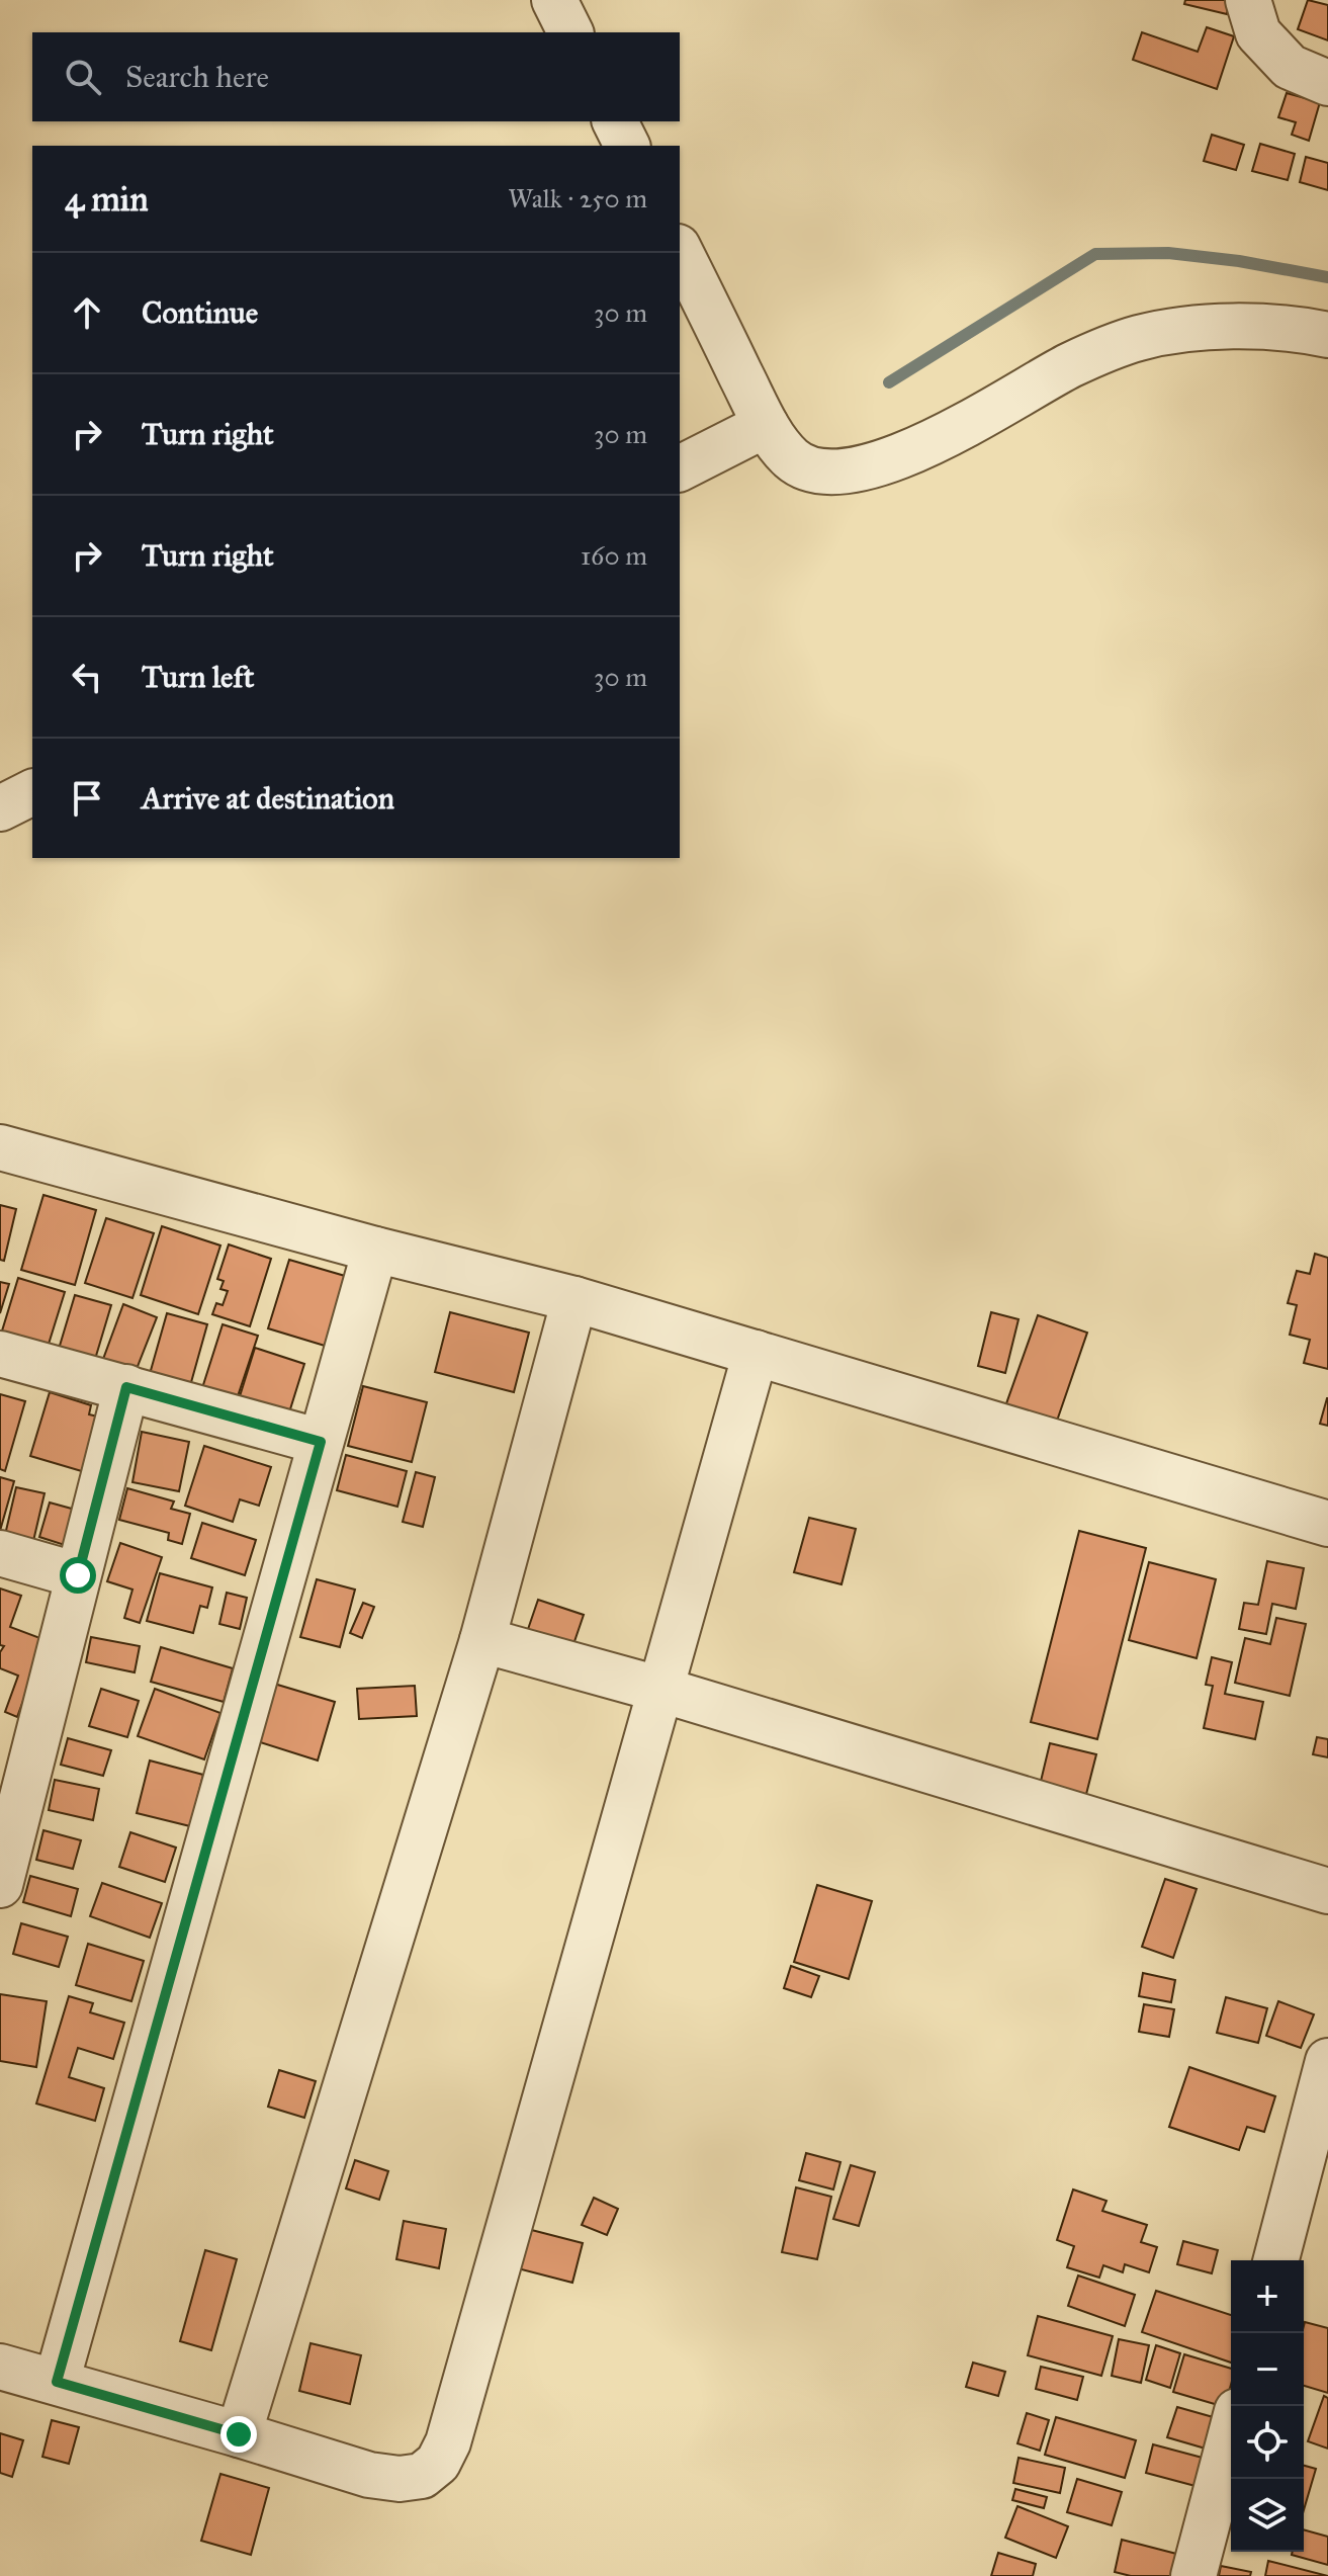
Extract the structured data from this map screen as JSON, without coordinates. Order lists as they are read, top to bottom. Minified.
{"page":{"search":"Search here","heading":["4 min","Walk · 250 m"],"list":[["Continue","30 m"],["Turn right","30 m"],["Turn right","160 m"],["Turn left","30 m"],"Arrive at destination"],"map_buttons":["+","−"]}}
